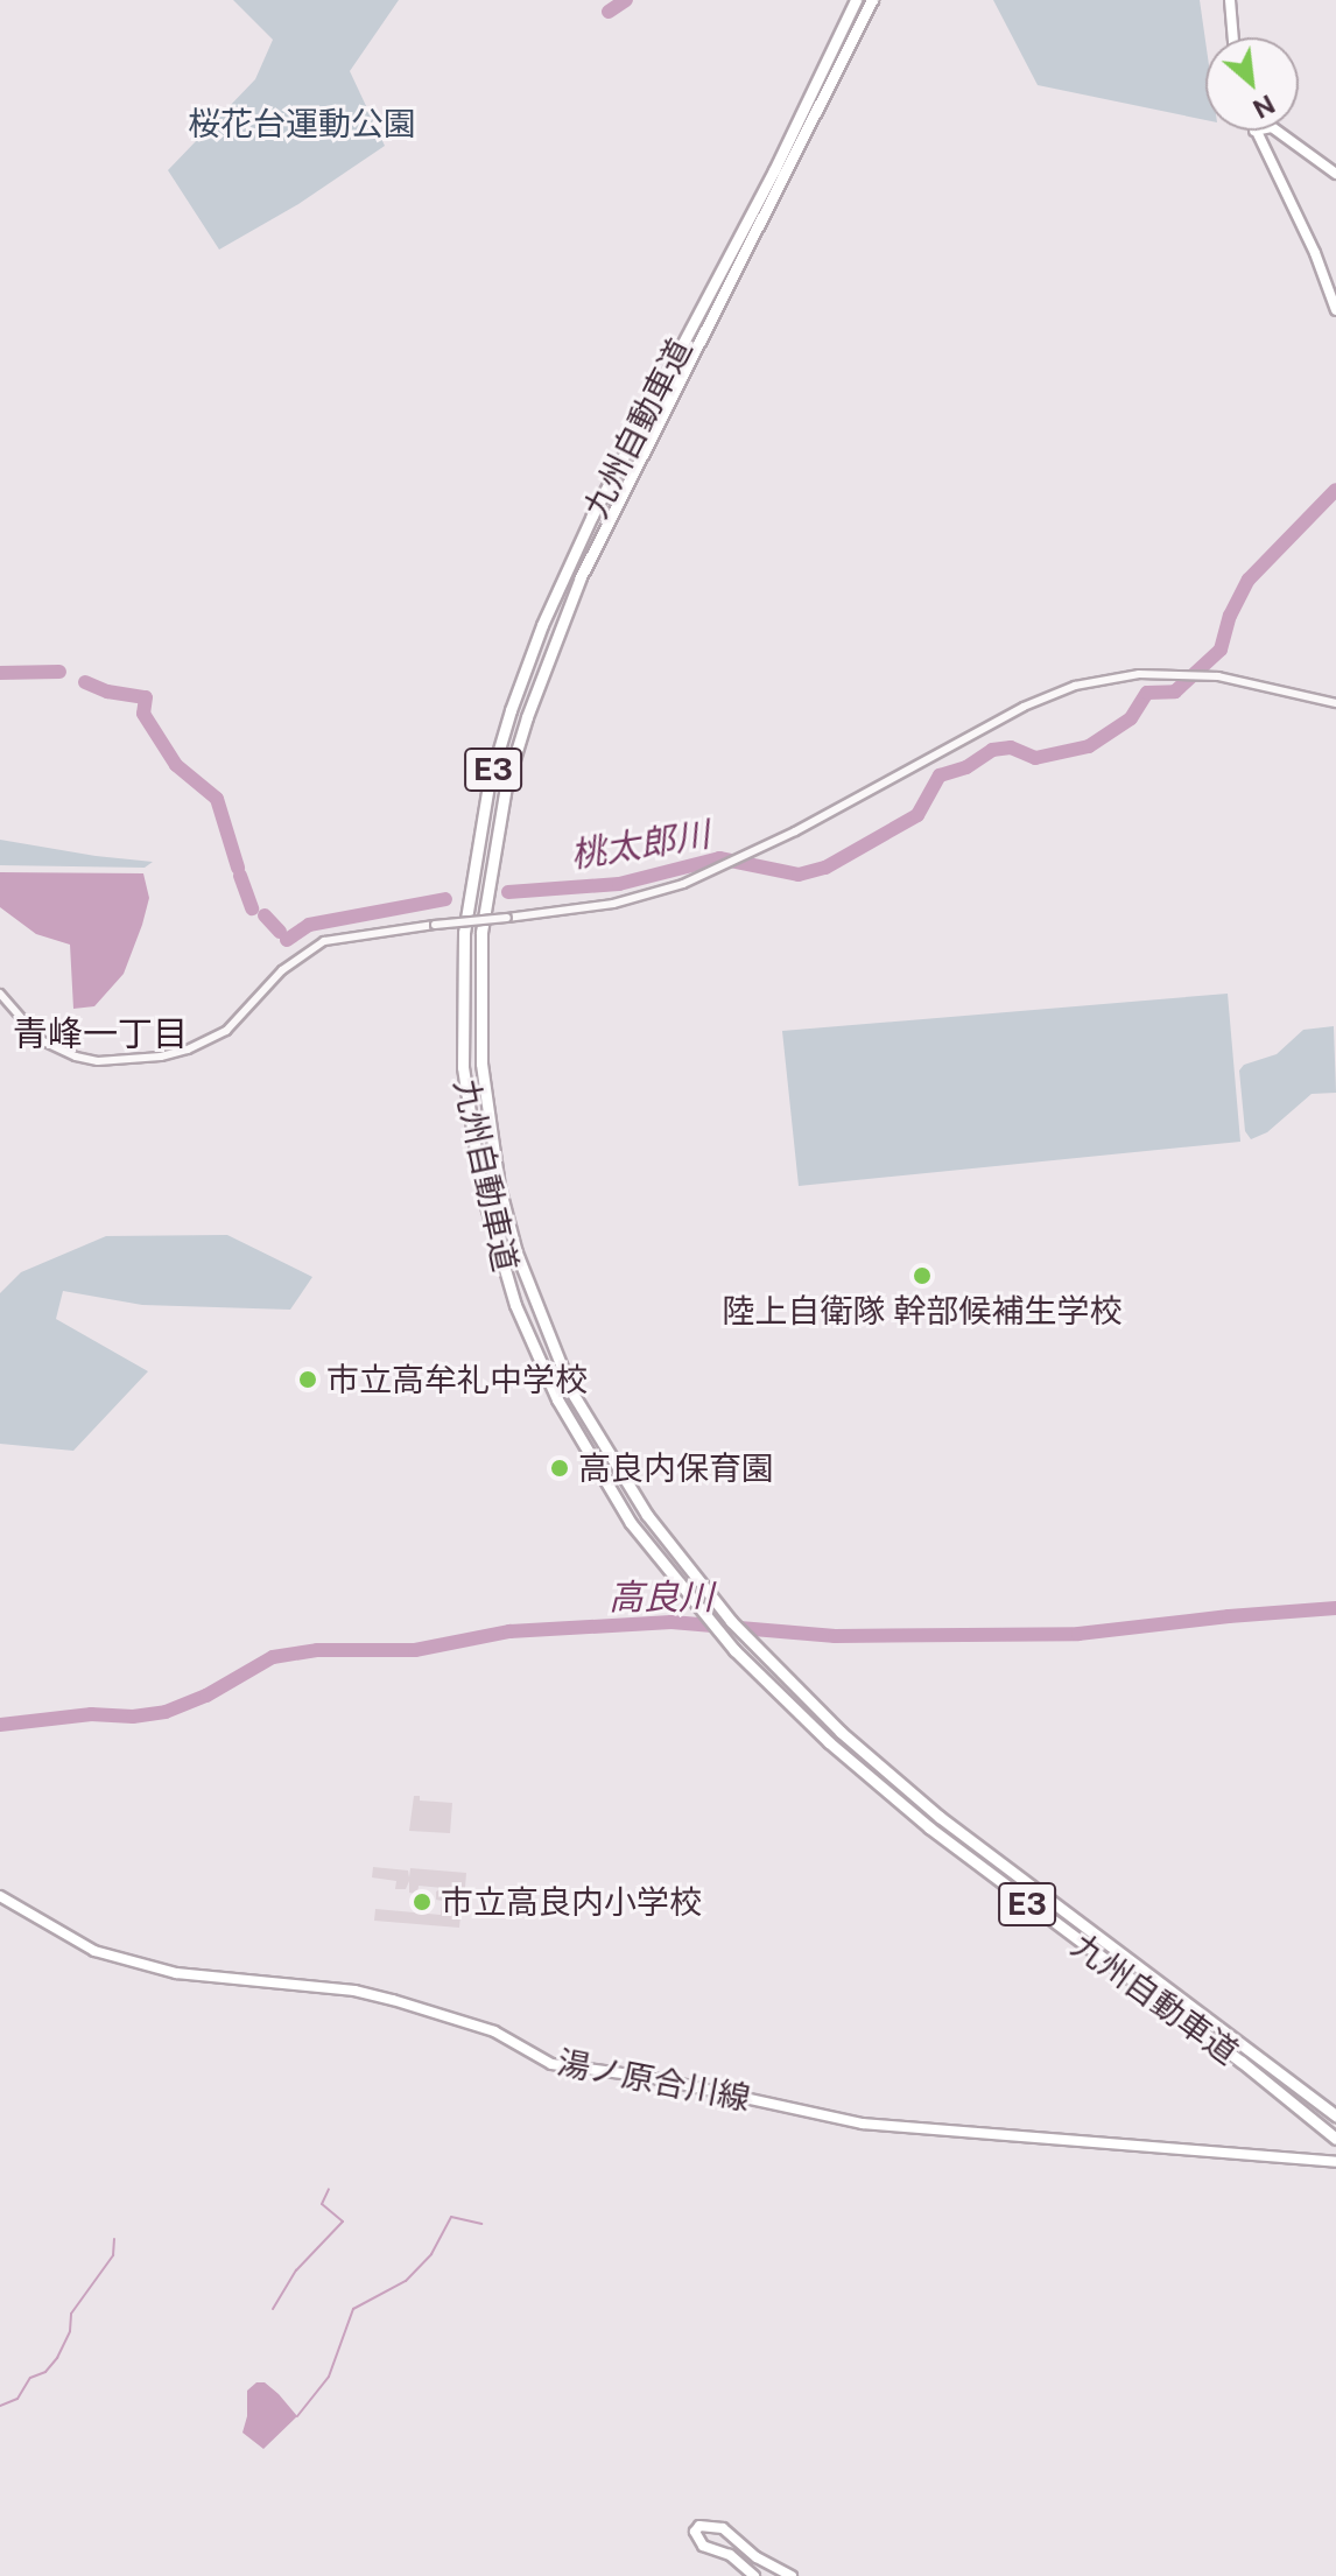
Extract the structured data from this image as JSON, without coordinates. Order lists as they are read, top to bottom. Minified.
{"streets":{"highway":["九州自動車道","E3"],"main road":["湯ノ原合川線"]},"districts":["青峰一丁目"],"water":["桃太郎川","高良川"],"parks":["桜花台運動公園"],"places":["陸上自衛隊 幹部候補生学校","市立高牟礼中学校","高良内保育園","市立高良内小学校"],"north":"bottom right"}
